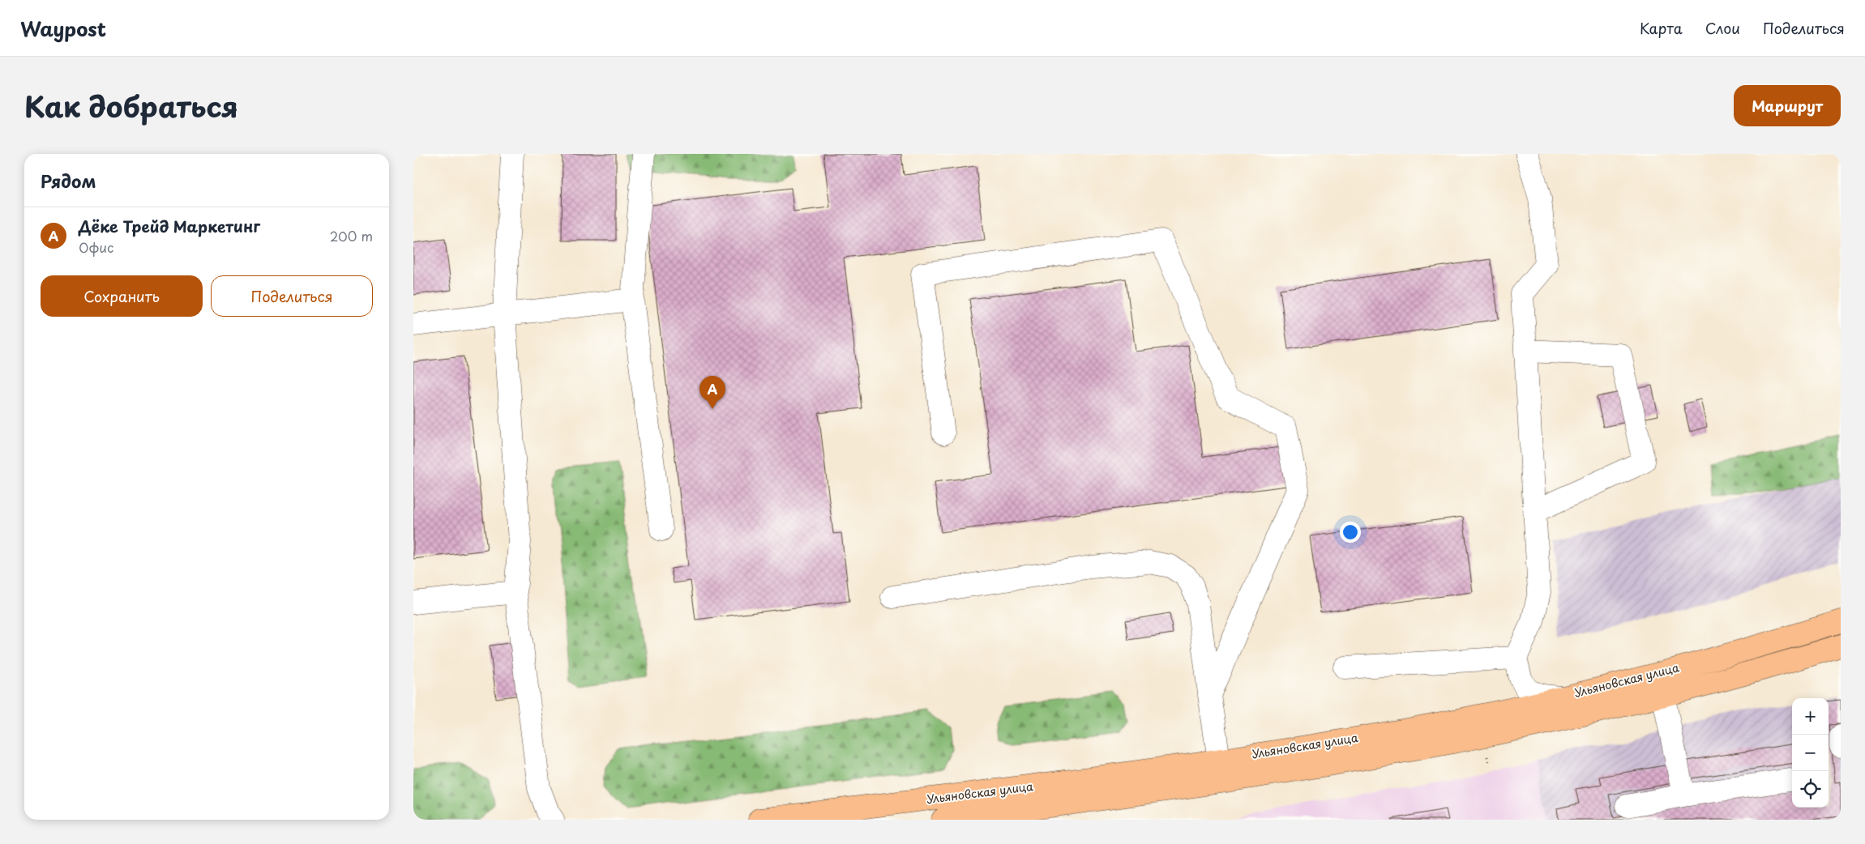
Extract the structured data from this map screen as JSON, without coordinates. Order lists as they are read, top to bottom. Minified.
{"streets":{"highway":["Ульяновская улица"]},"page":{"header":"Waypost","nav":["Карта","Слои","Поделиться"],"title":"Как добраться","buttons":["Маршрут",["Сохранить","Поделиться"]],"heading":"Рядом","list":[{"mark":"A","name":"Дёке Трейд Маркетинг","note":"Офис","value":"200 m"}],"pins":"A","map_buttons":["+","−"]}}
